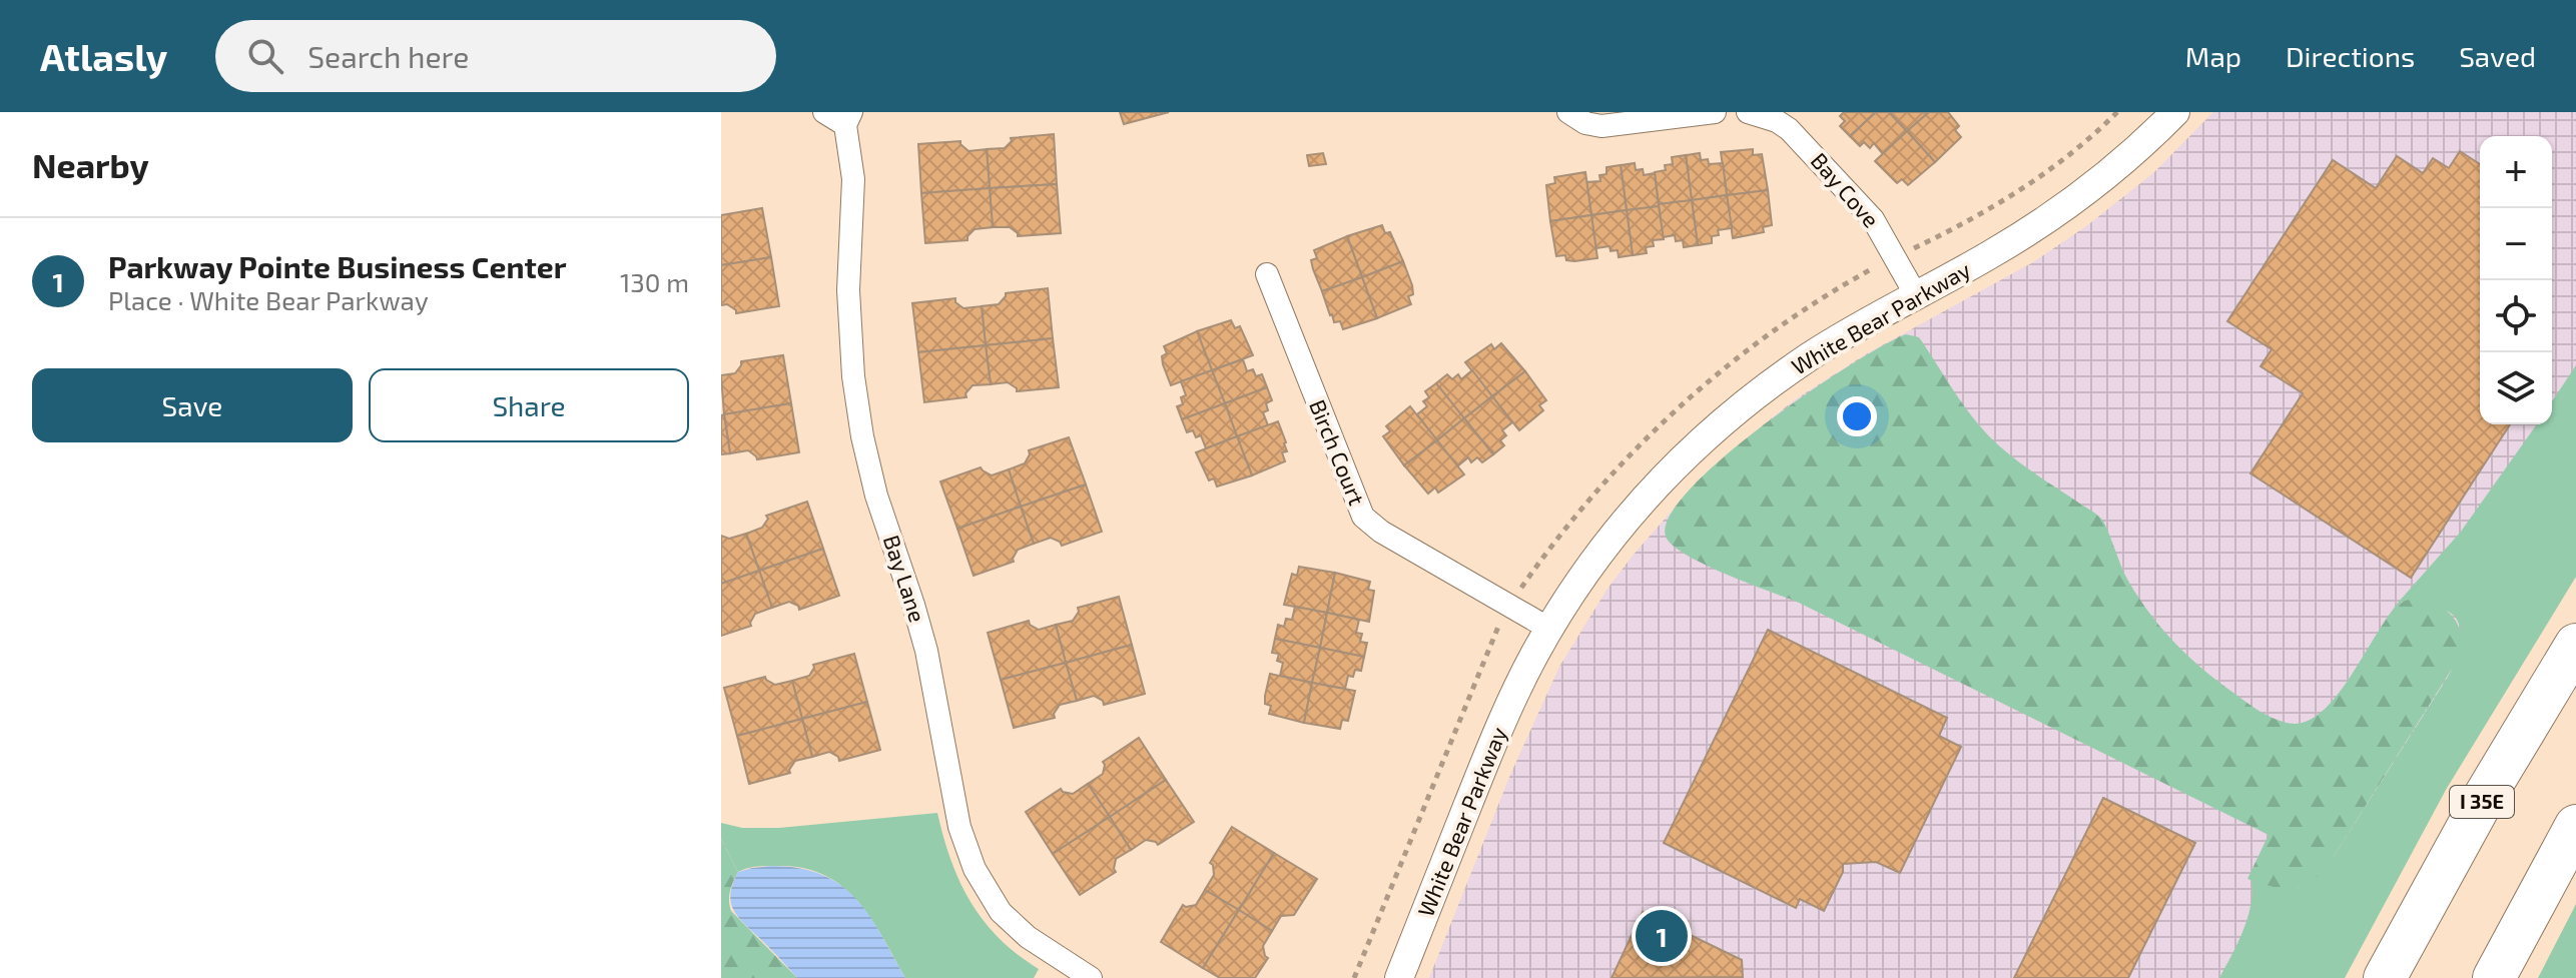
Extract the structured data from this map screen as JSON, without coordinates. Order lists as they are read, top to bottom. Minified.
{"streets":{"highway":["I 35E"],"street":["Bay Cove","White Bear Parkway","Birch Court","Bay Lane"]},"crossings":[["Bay Cove","White Bear Parkway"],["White Bear Parkway","Birch Court"]],"page":{"header":"Atlasly","search":"Search here","nav":["Map","Directions","Saved"],"heading":"Nearby","map_buttons":["+","−"],"list":[{"mark":"1","name":"Parkway Pointe Business Center","note":"Place · White Bear Parkway","value":"130 m"}],"buttons":["Save","Share"],"pins":"1"}}
